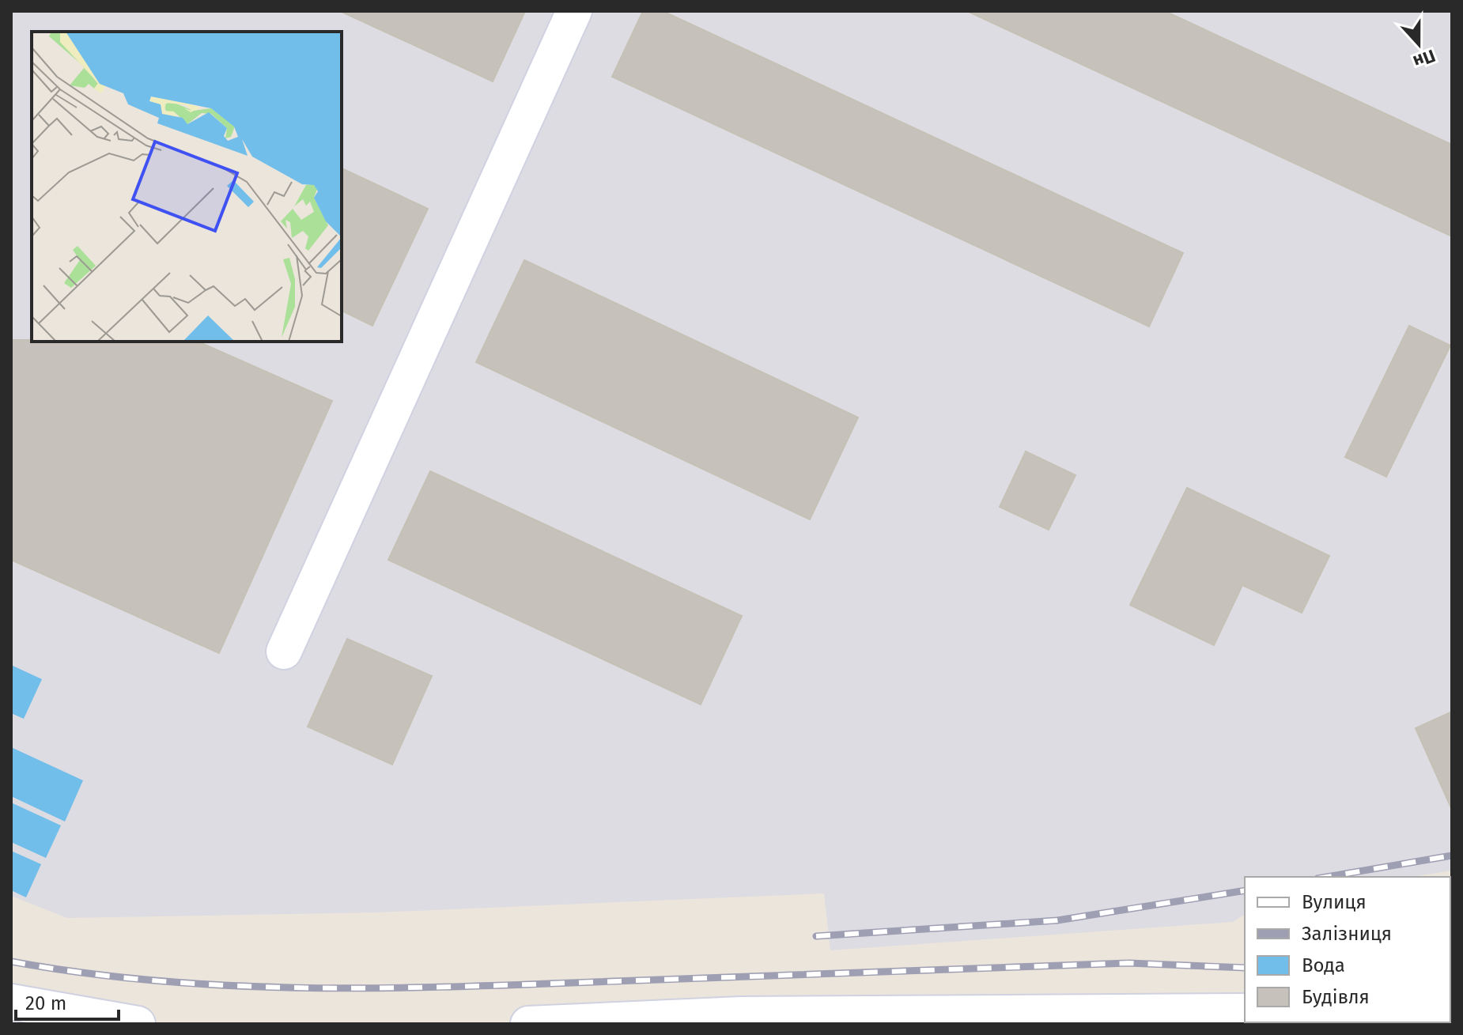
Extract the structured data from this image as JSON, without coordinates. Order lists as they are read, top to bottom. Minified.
{"legend":["Вулиця","Залізниця","Вода","Будівля"],"scale_bar":"20 m","north":"bottom"}
